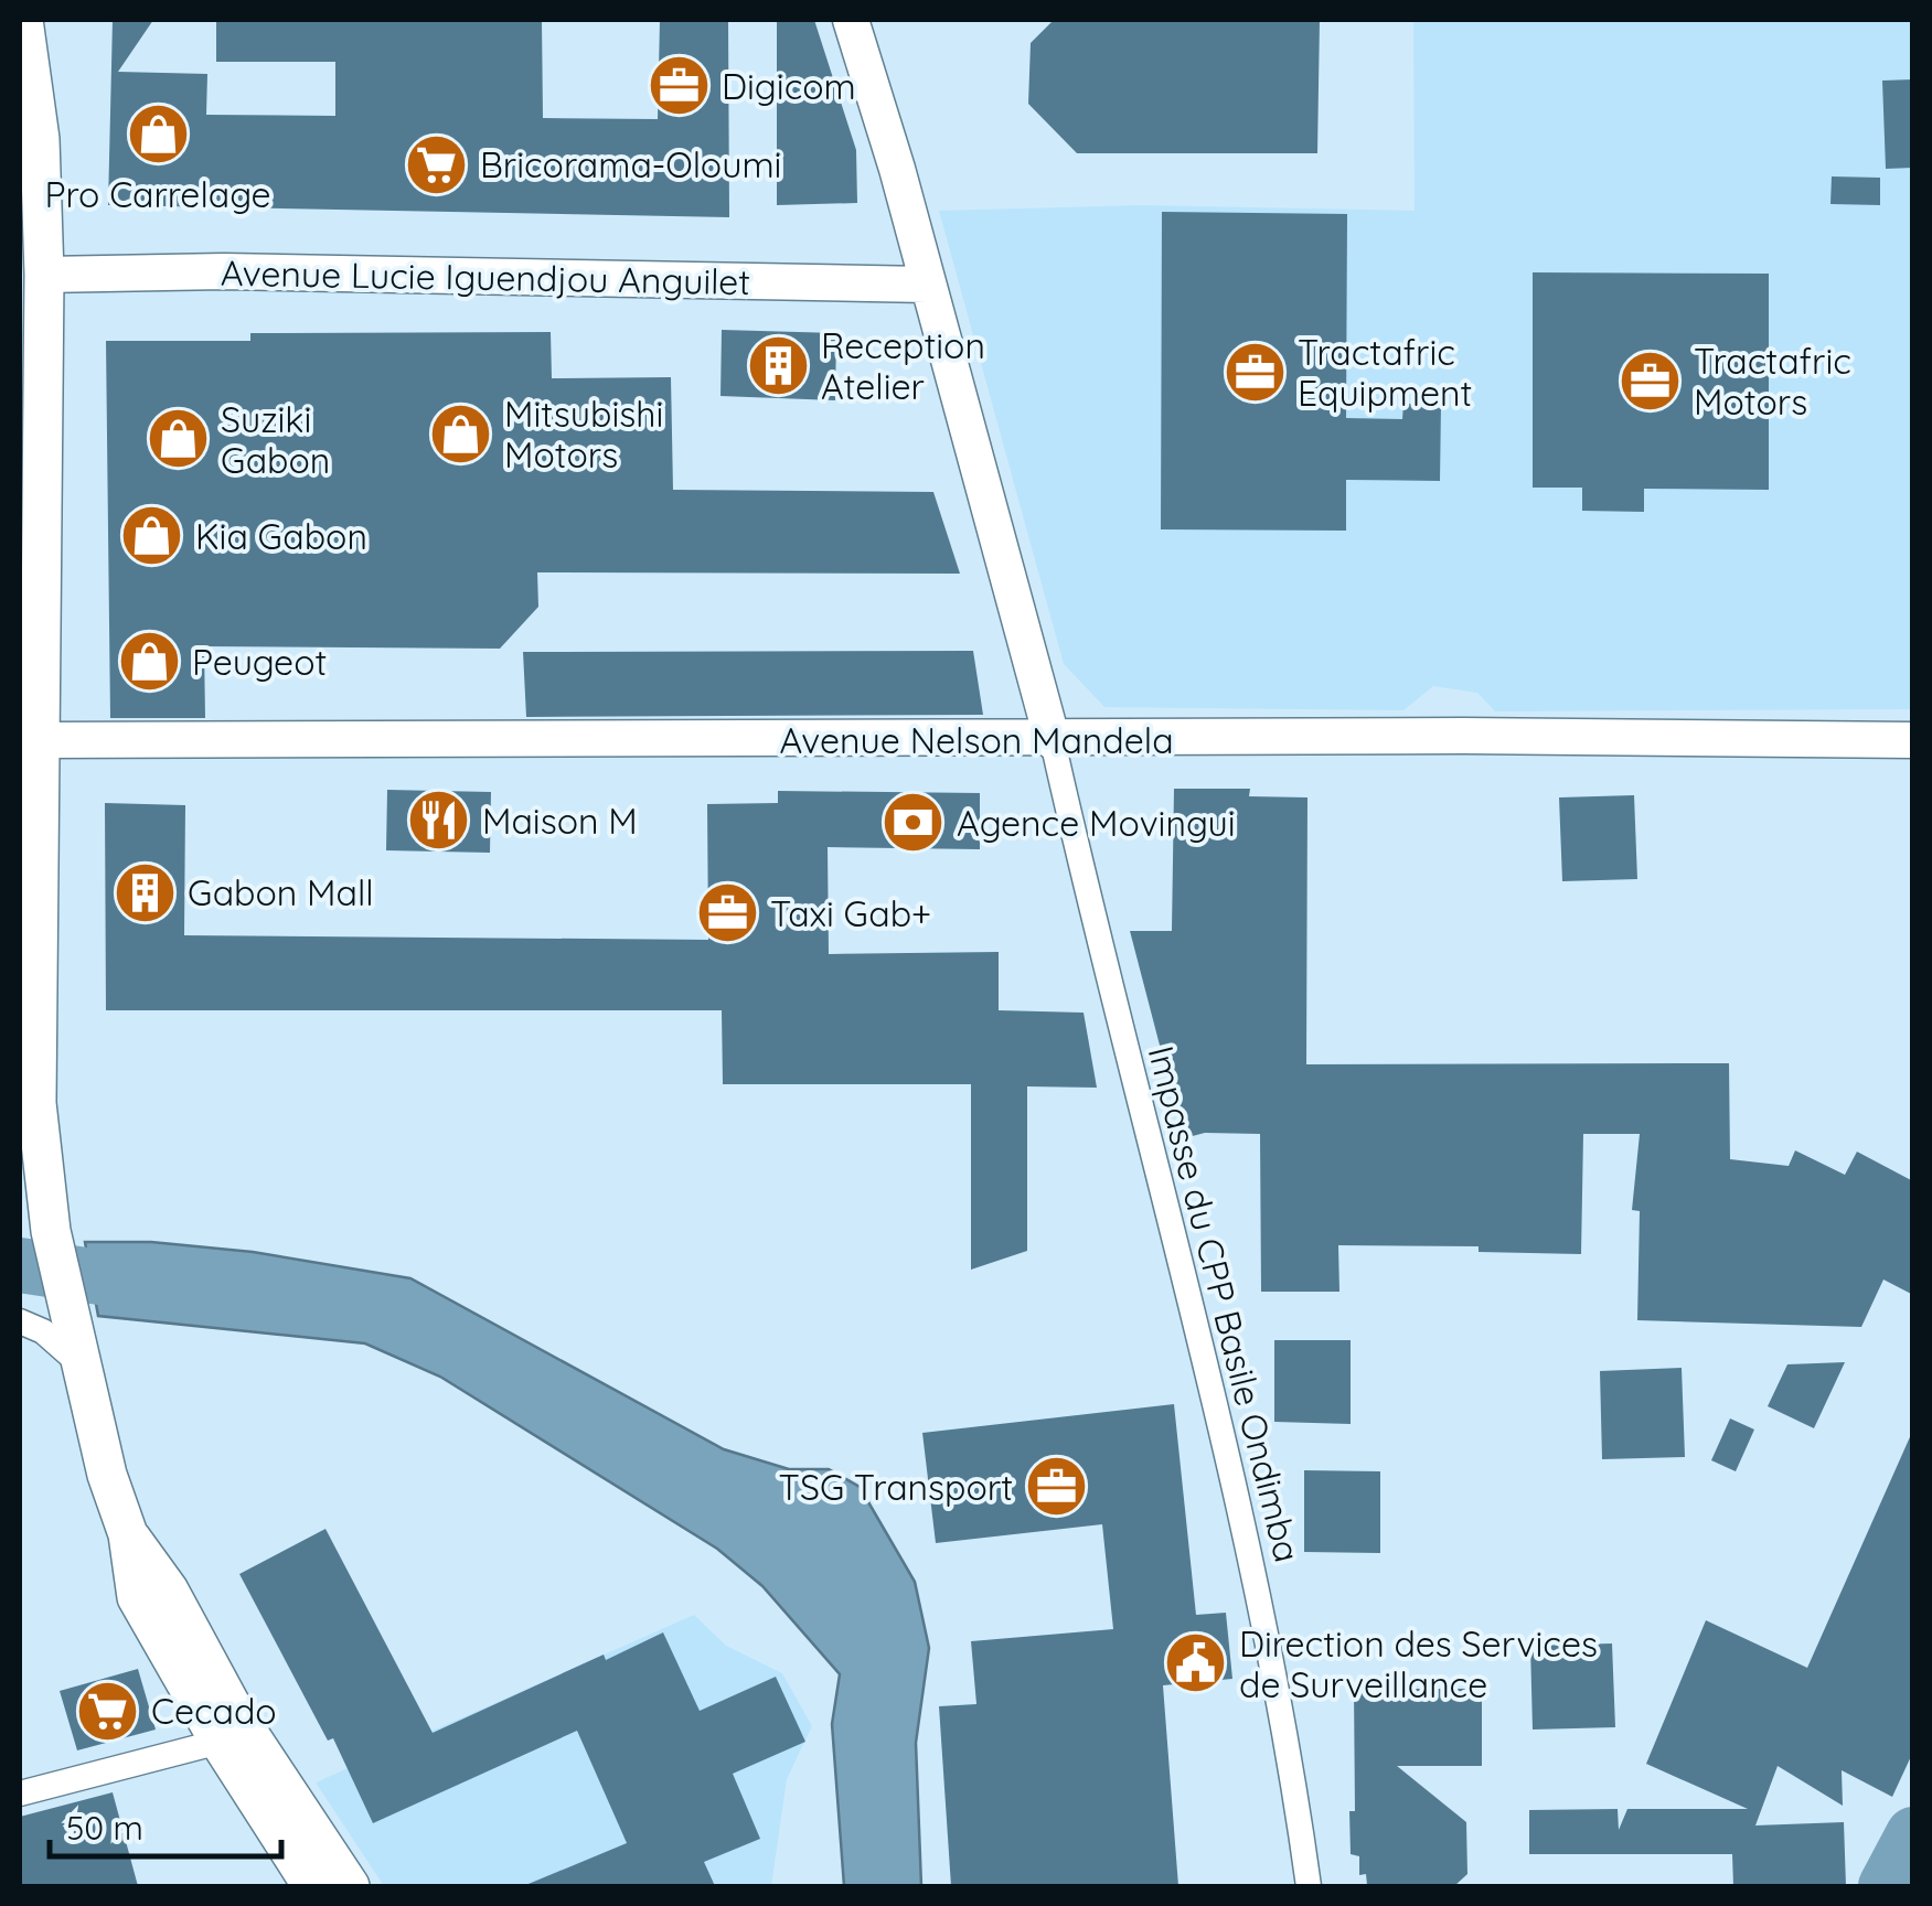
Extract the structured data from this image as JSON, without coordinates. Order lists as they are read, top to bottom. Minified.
{"streets":{"main road":["Avenue Lucie Iguendjou Anguilet","Avenue Nelson Mandela"],"street":["Impasse du CPP Basile Ondimba"]},"crossings":[["Avenue Nelson Mandela","Impasse du CPP Basile Ondimba"]],"places":{"office":["Digicom","Tractafric Equipment","Tractafric Motors","Taxi Gab+","TSG Transport"],"shop":["Pro Carrelage","Mitsubishi Motors","Suziki Gabon","Kia Gabon","Peugeot"],"supermarket":["Bricorama-Oloumi","Cecado"],"building":["Reception Atelier","Gabon Mall"],"restaurant":["Maison M"],"bank":["Agence Movingui"],"public building":["Direction des Services de Surveillance"]},"scale_bar":"50 m"}
